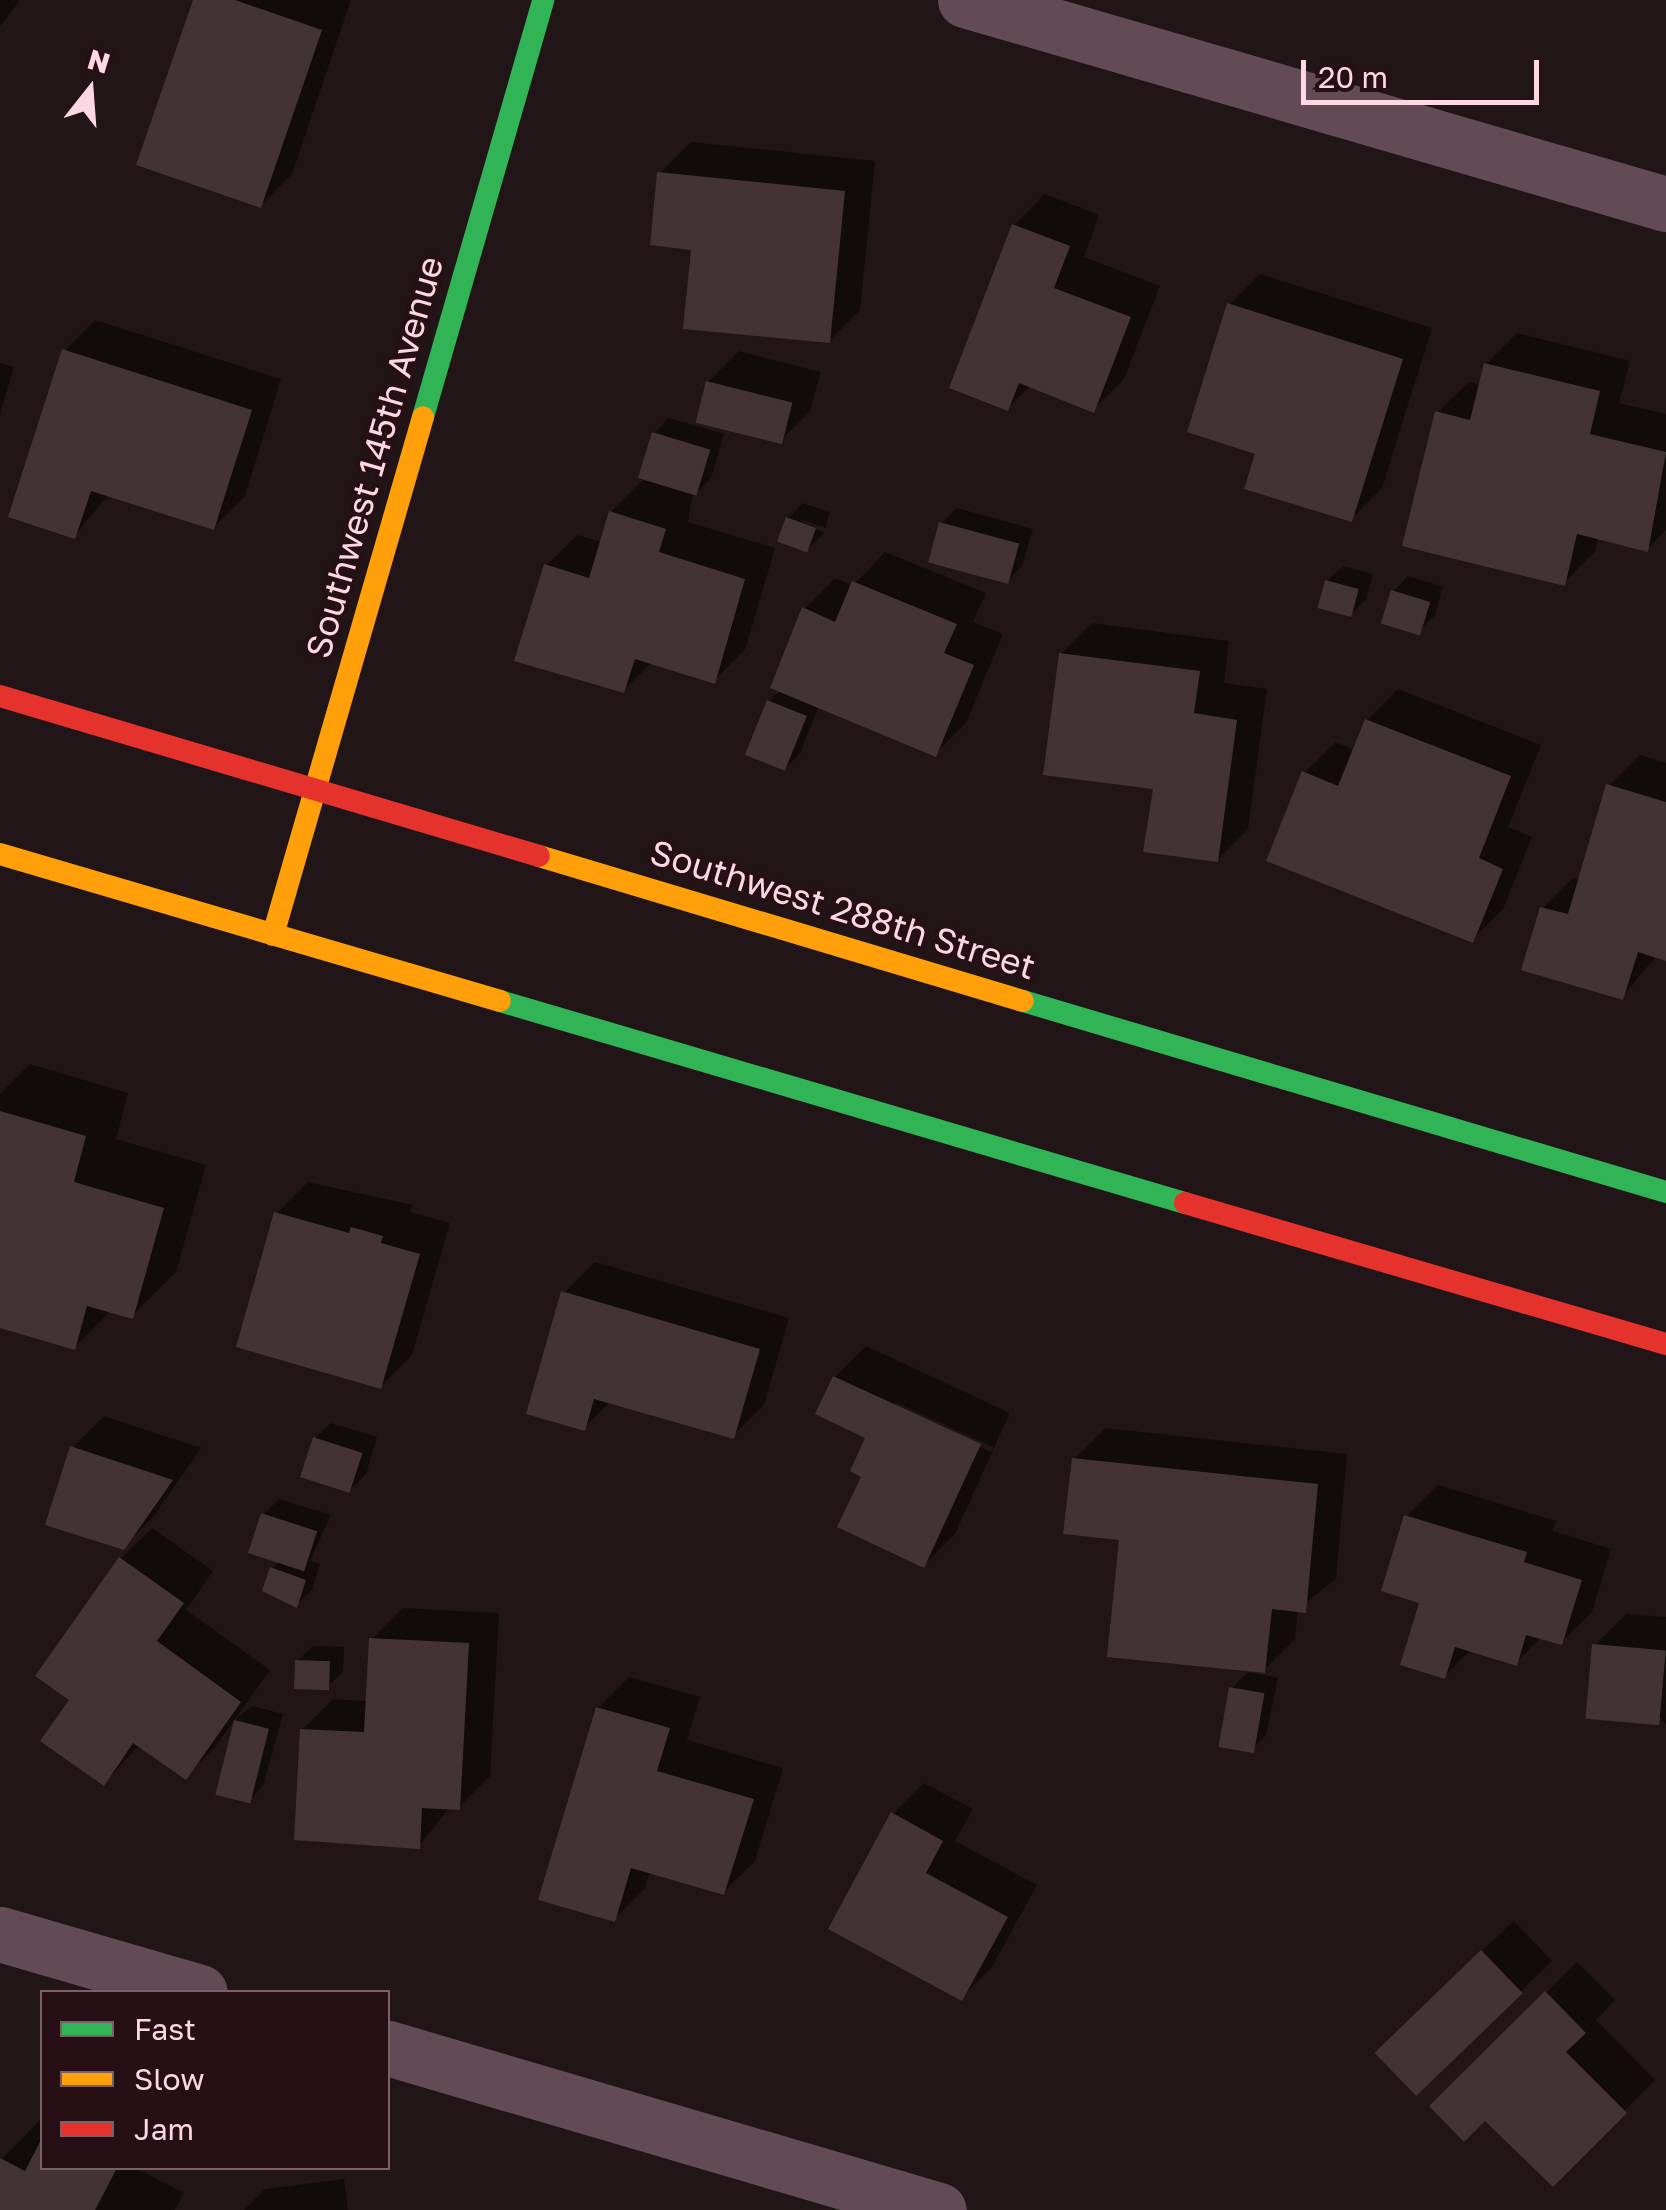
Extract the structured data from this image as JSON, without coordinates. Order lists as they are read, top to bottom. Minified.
{"streets":{"main road":["Southwest 145th Avenue","Southwest 288th Street"]},"crossings":[["Southwest 145th Avenue","Southwest 288th Street"]],"legend":["Fast","Slow","Jam"],"scale_bar":"20 m","north":"top"}
